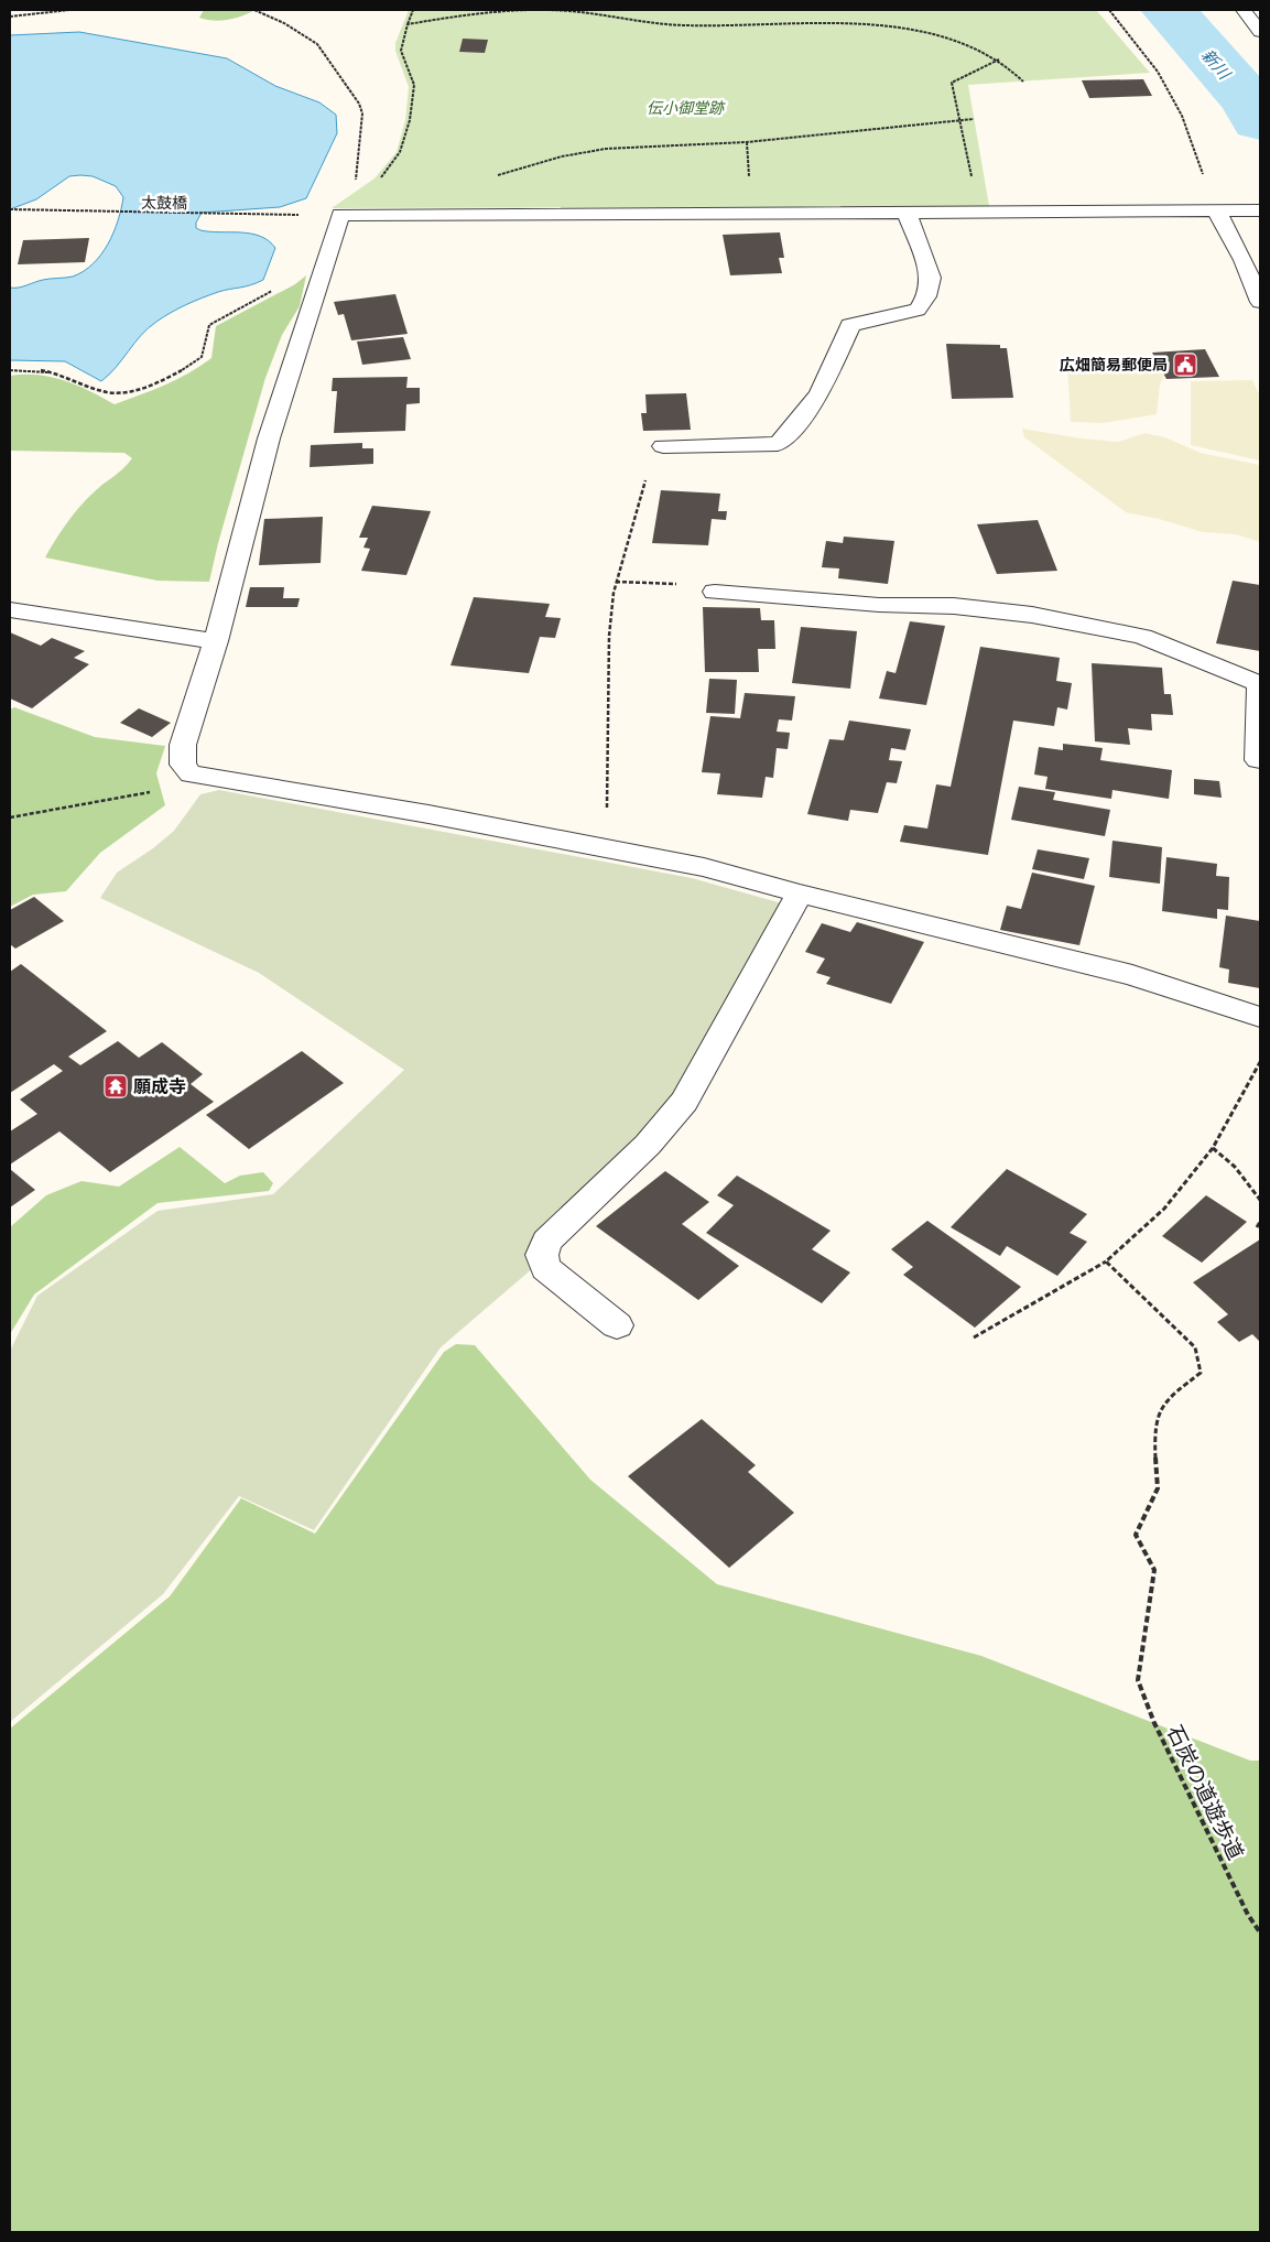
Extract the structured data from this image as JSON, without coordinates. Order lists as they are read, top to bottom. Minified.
{"streets":{"path":["太鼓橋","石炭の道遊歩道"]},"water":["新川"],"parks":["伝小御堂跡"],"places":{"public building":["広畑簡易郵便局"],"temple":["願成寺"]}}
